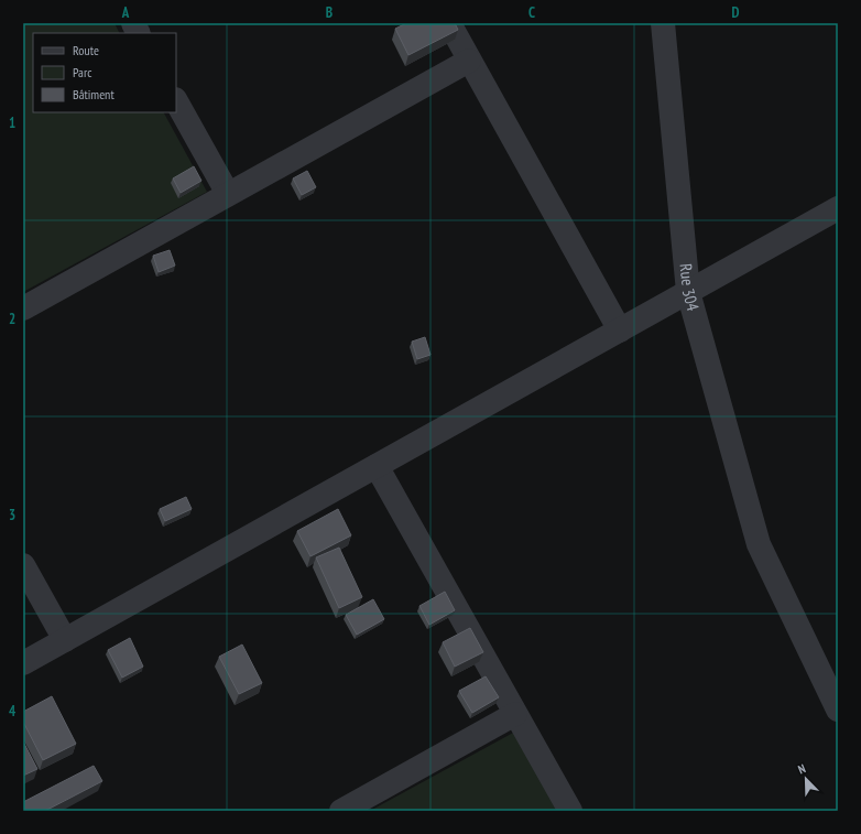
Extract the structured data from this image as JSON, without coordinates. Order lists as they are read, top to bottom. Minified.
{"streets":{"street":["Rue 304"]},"legend":["Route","Parc","Bâtiment"],"north":"top left","grid":{"columns":["A","B","C","D"],"rows":["1","2","3","4"]}}
